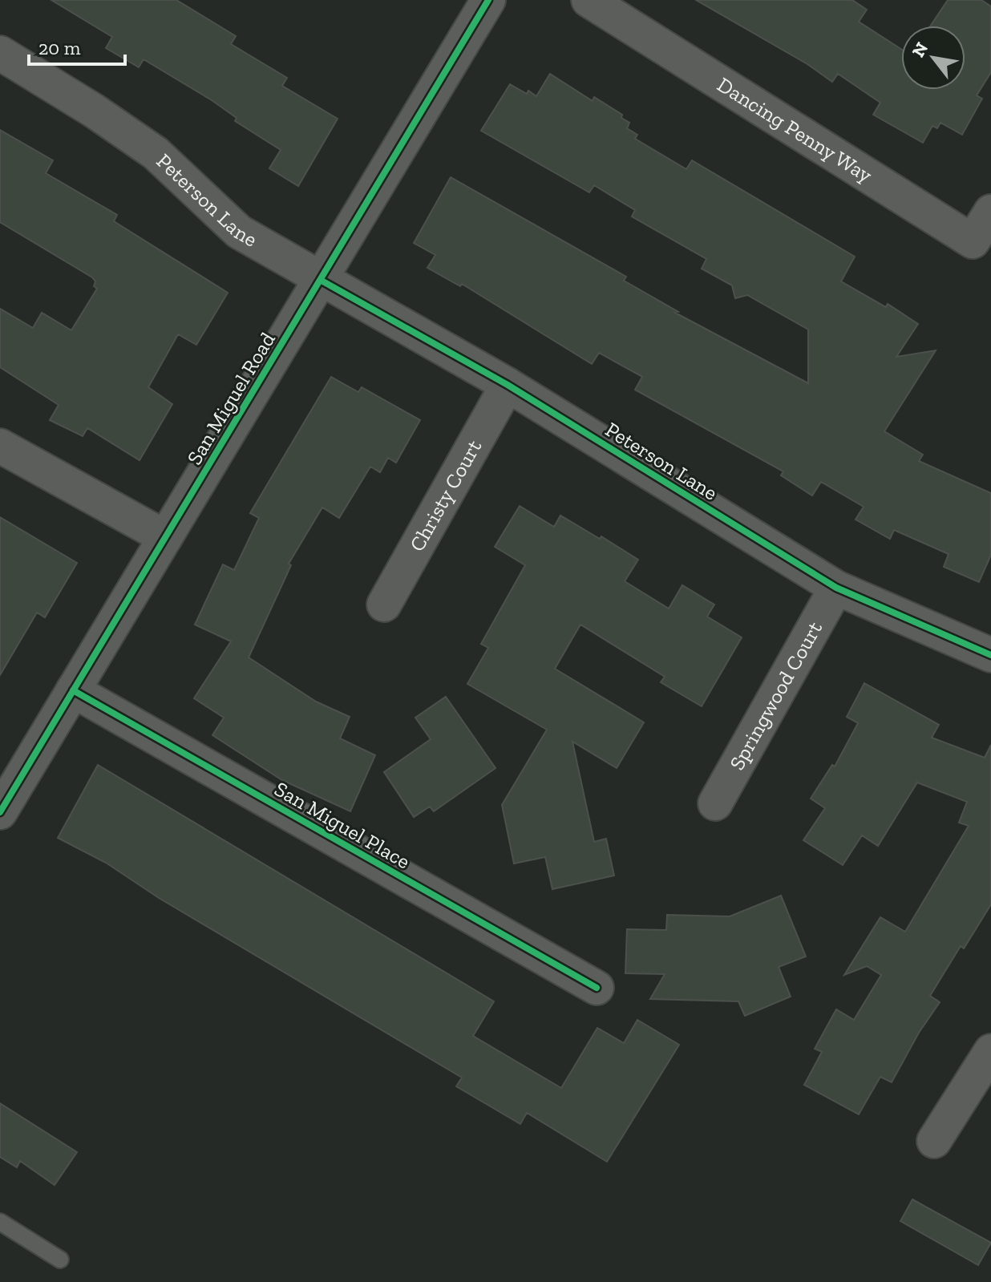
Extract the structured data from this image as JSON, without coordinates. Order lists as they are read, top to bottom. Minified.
{"streets":{"street":["Dancing Penny Way","Peterson Lane","San Miguel Road","Christy Court","Springwood Court","San Miguel Place"]},"crossings":[["Peterson Lane","San Miguel Road"],["Peterson Lane","Christy Court"],["Peterson Lane","Springwood Court"],["San Miguel Road","San Miguel Place"]],"scale_bar":"20 m","north":"top left"}
